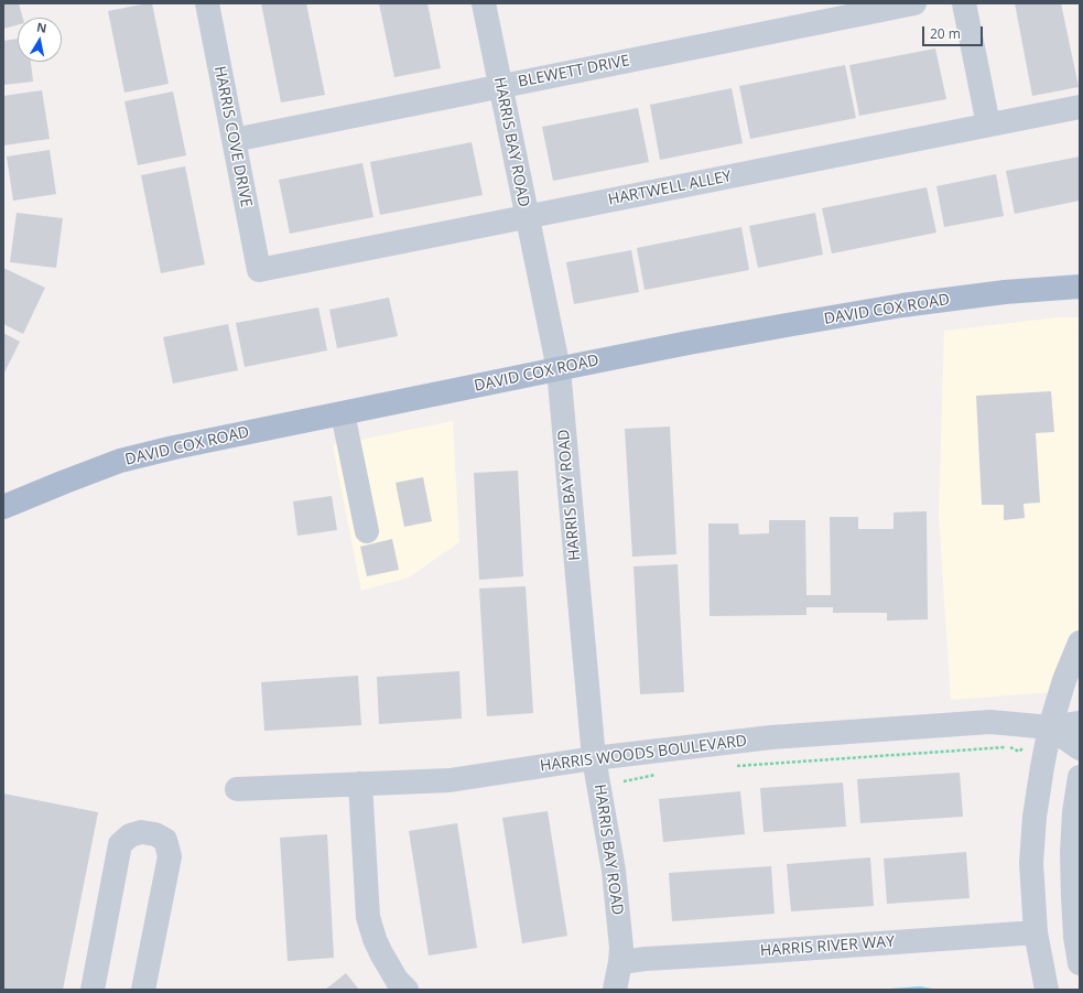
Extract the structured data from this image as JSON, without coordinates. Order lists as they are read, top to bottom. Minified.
{"streets":{"main road":["DAVID COX ROAD"],"street":["BLEWETT DRIVE","HARRIS COVE DRIVE","HARRIS BAY ROAD","HARTWELL ALLEY","HARRIS WOODS BOULEVARD","HARRIS RIVER WAY"]},"crossings":[["BLEWETT DRIVE","HARRIS COVE DRIVE"],["BLEWETT DRIVE","HARRIS BAY ROAD"],["HARRIS COVE DRIVE","HARTWELL ALLEY"],["HARRIS BAY ROAD","HARTWELL ALLEY"],["HARRIS BAY ROAD","DAVID COX ROAD"],["HARRIS BAY ROAD","HARRIS WOODS BOULEVARD"],["HARRIS BAY ROAD","HARRIS RIVER WAY"]],"scale_bar":"20 m","north":"top"}
